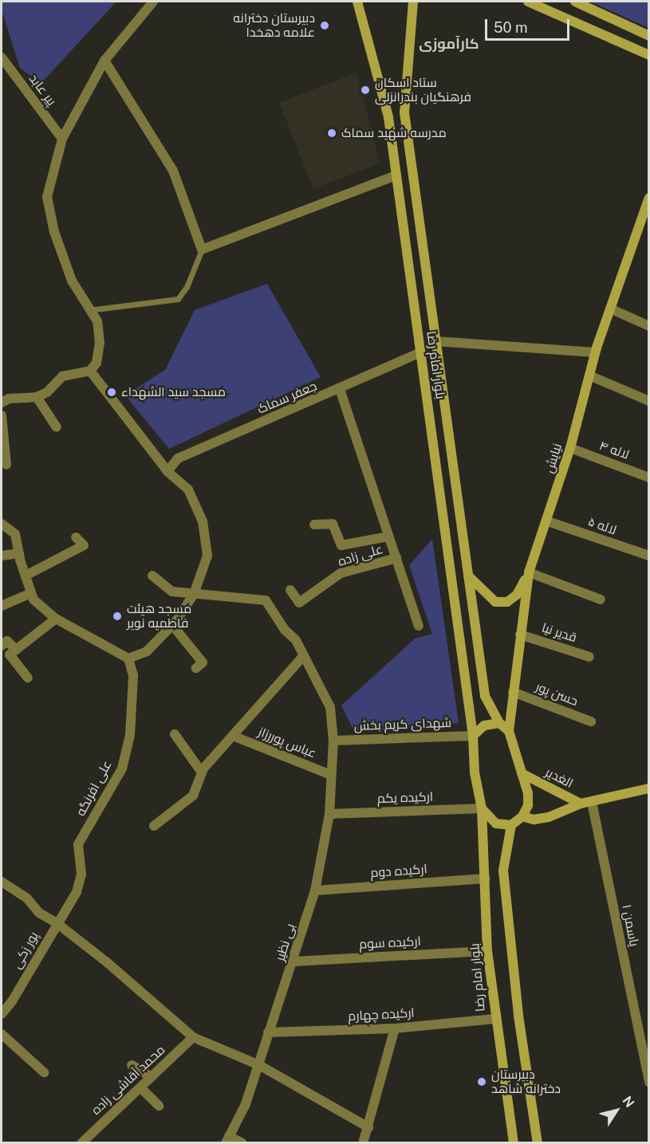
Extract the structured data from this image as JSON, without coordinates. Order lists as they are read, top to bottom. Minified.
{"streets":{"main road":["بلوار امام رضا","نیایش","الغدیر"],"street":["پیر عابد","جعفر سماک","لاله ۴","لاله ۵","علی زاده","قدیر نیا","حسن پور","شهدای کریم بخش","عباس پوررزاز","علی افرنگه","ارکیده یکم","ارکیده دوم","یاسمن ۱","بی نظیر","ارکیده سوم","پور زکی","ارکیده چهارم","محمد آقاشی زاده"]},"crossings":[["بلوار امام رضا","جعفر سماک"],["بلوار امام رضا","شهدای کریم بخش"],["بلوار امام رضا","ارکیده یکم"],["بلوار امام رضا","ارکیده دوم"],["بلوار امام رضا","ارکیده سوم"],["بلوار امام رضا","ارکیده چهارم"],["لاله ۴","نیایش"],["نیایش","لاله ۵"],["نیایش","قدیر نیا"],["نیایش","حسن پور"],["شهدای کریم بخش","بی نظیر"],["عباس پوررزاز","بی نظیر"],["علی افرنگه","پور زکی"],["ارکیده یکم","بی نظیر"],["ارکیده دوم","بی نظیر"],["بی نظیر","ارکیده سوم"],["بی نظیر","ارکیده چهارم"]],"districts":["کارآموزی"],"places":["دبیرستان دخترانه علامه دهخدا","ستاد اسکان فرهنگیان بندرانزلی","مدرسه شهید سماک","مسجد سید الشهداء","مسجد هیئت فاطمیه نویر","دبیرستان دخترانه شاهد"],"scale_bar":"50 m","north":"top right"}
